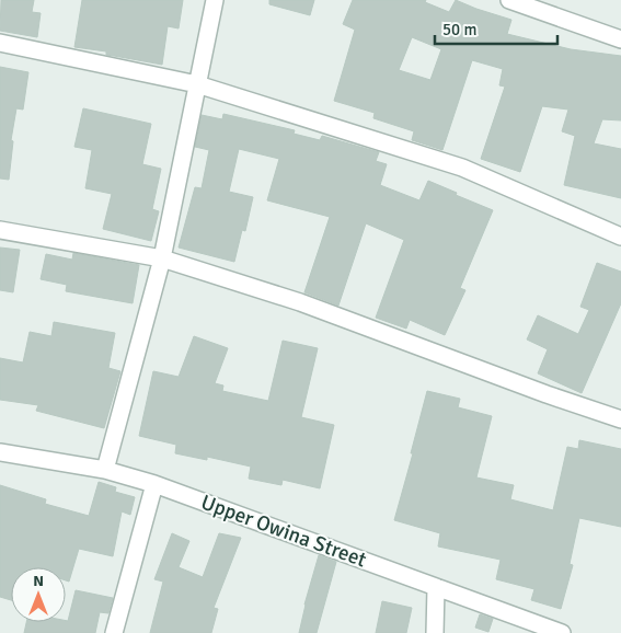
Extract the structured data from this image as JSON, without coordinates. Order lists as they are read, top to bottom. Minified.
{"streets":{"street":["Upper Owina Street"]},"scale_bar":"50 m","north":"top"}
